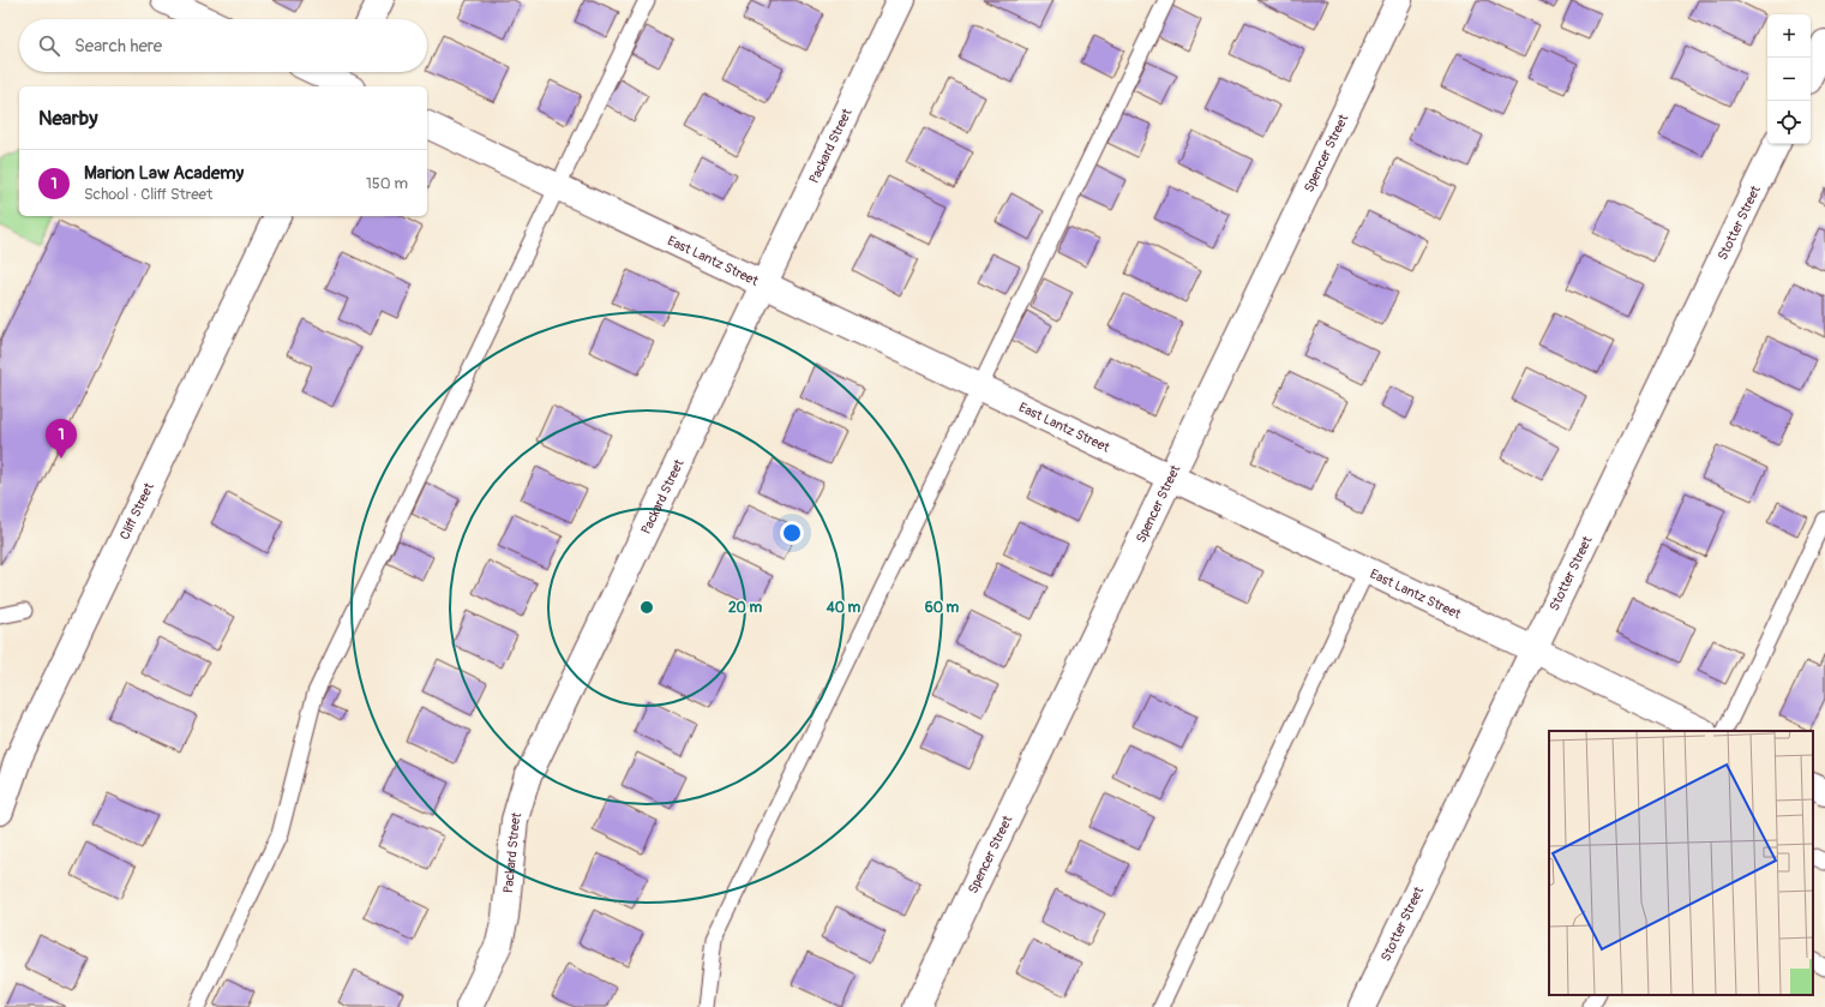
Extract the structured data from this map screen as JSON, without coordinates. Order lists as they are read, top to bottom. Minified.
{"streets":{"street":["Packard Street","Spencer Street","Stotter Street","East Lantz Street","Cliff Street"]},"crossings":[["Packard Street","East Lantz Street"],["Spencer Street","East Lantz Street"],["Stotter Street","East Lantz Street"]],"page":{"map_buttons":["+","−"],"search":"Search here","heading":"Nearby","list":[{"mark":"1","name":"Marion Law Academy","note":"School · Cliff Street","value":"150 m"}],"pins":"1"},"rings":["20 m","40 m","60 m"]}
